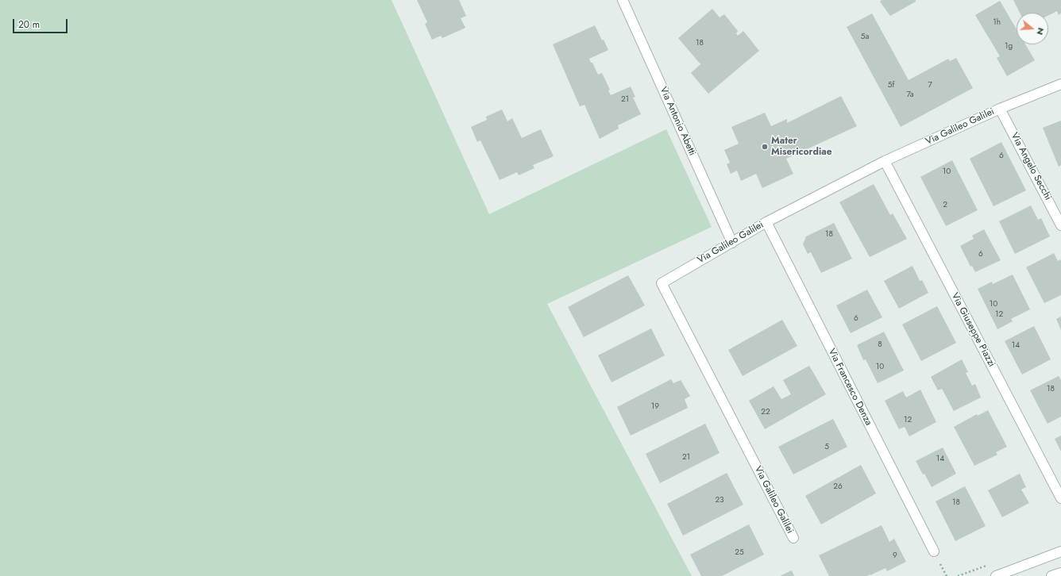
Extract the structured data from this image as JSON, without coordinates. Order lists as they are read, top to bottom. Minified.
{"streets":{"street":["Via Antonio Abetti","Via Galileo Galilei","Via Angelo Secchi","Via Giuseppe Piazzi","Via Francesco Denza"]},"crossings":[["Via Antonio Abetti","Via Galileo Galilei"],["Via Galileo Galilei","Via Angelo Secchi"],["Via Galileo Galilei","Via Giuseppe Piazzi"],["Via Galileo Galilei","Via Francesco Denza"]],"places":["Mater Misericordiae"],"house_numbers":["1h","5a","18","1g","5f","7","7a","21","6","10","2","18","6","10","12","6","8","14","10","18","19","22","12","5","21","14","26","23","18","25","9"],"scale_bar":"20 m","north":"right"}
